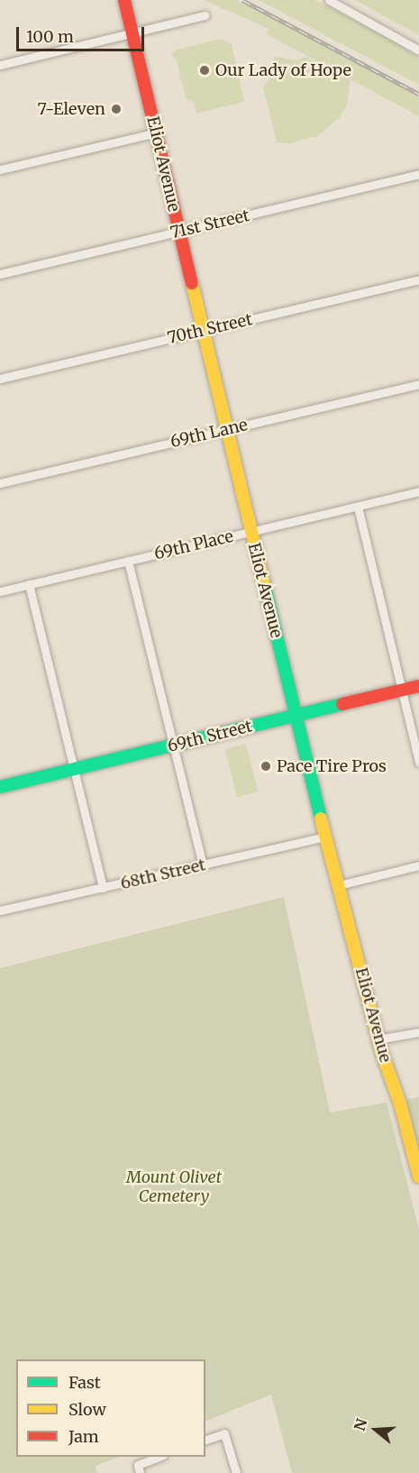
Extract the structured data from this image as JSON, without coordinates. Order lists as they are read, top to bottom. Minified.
{"streets":{"street":["Eliot Avenue","71st Street","70th Street","69th Lane","69th Place","69th Street","68th Street"]},"crossings":[["Eliot Avenue","71st Street"],["Eliot Avenue","70th Street"],["Eliot Avenue","69th Lane"],["Eliot Avenue","69th Place"],["Eliot Avenue","69th Street"],["Eliot Avenue","68th Street"]],"parks":["Mount Olivet Cemetery"],"places":["Our Lady of Hope","7-Eleven","Pace Tire Pros"],"legend":["Fast","Slow","Jam"],"scale_bar":"100 m","north":"left"}
